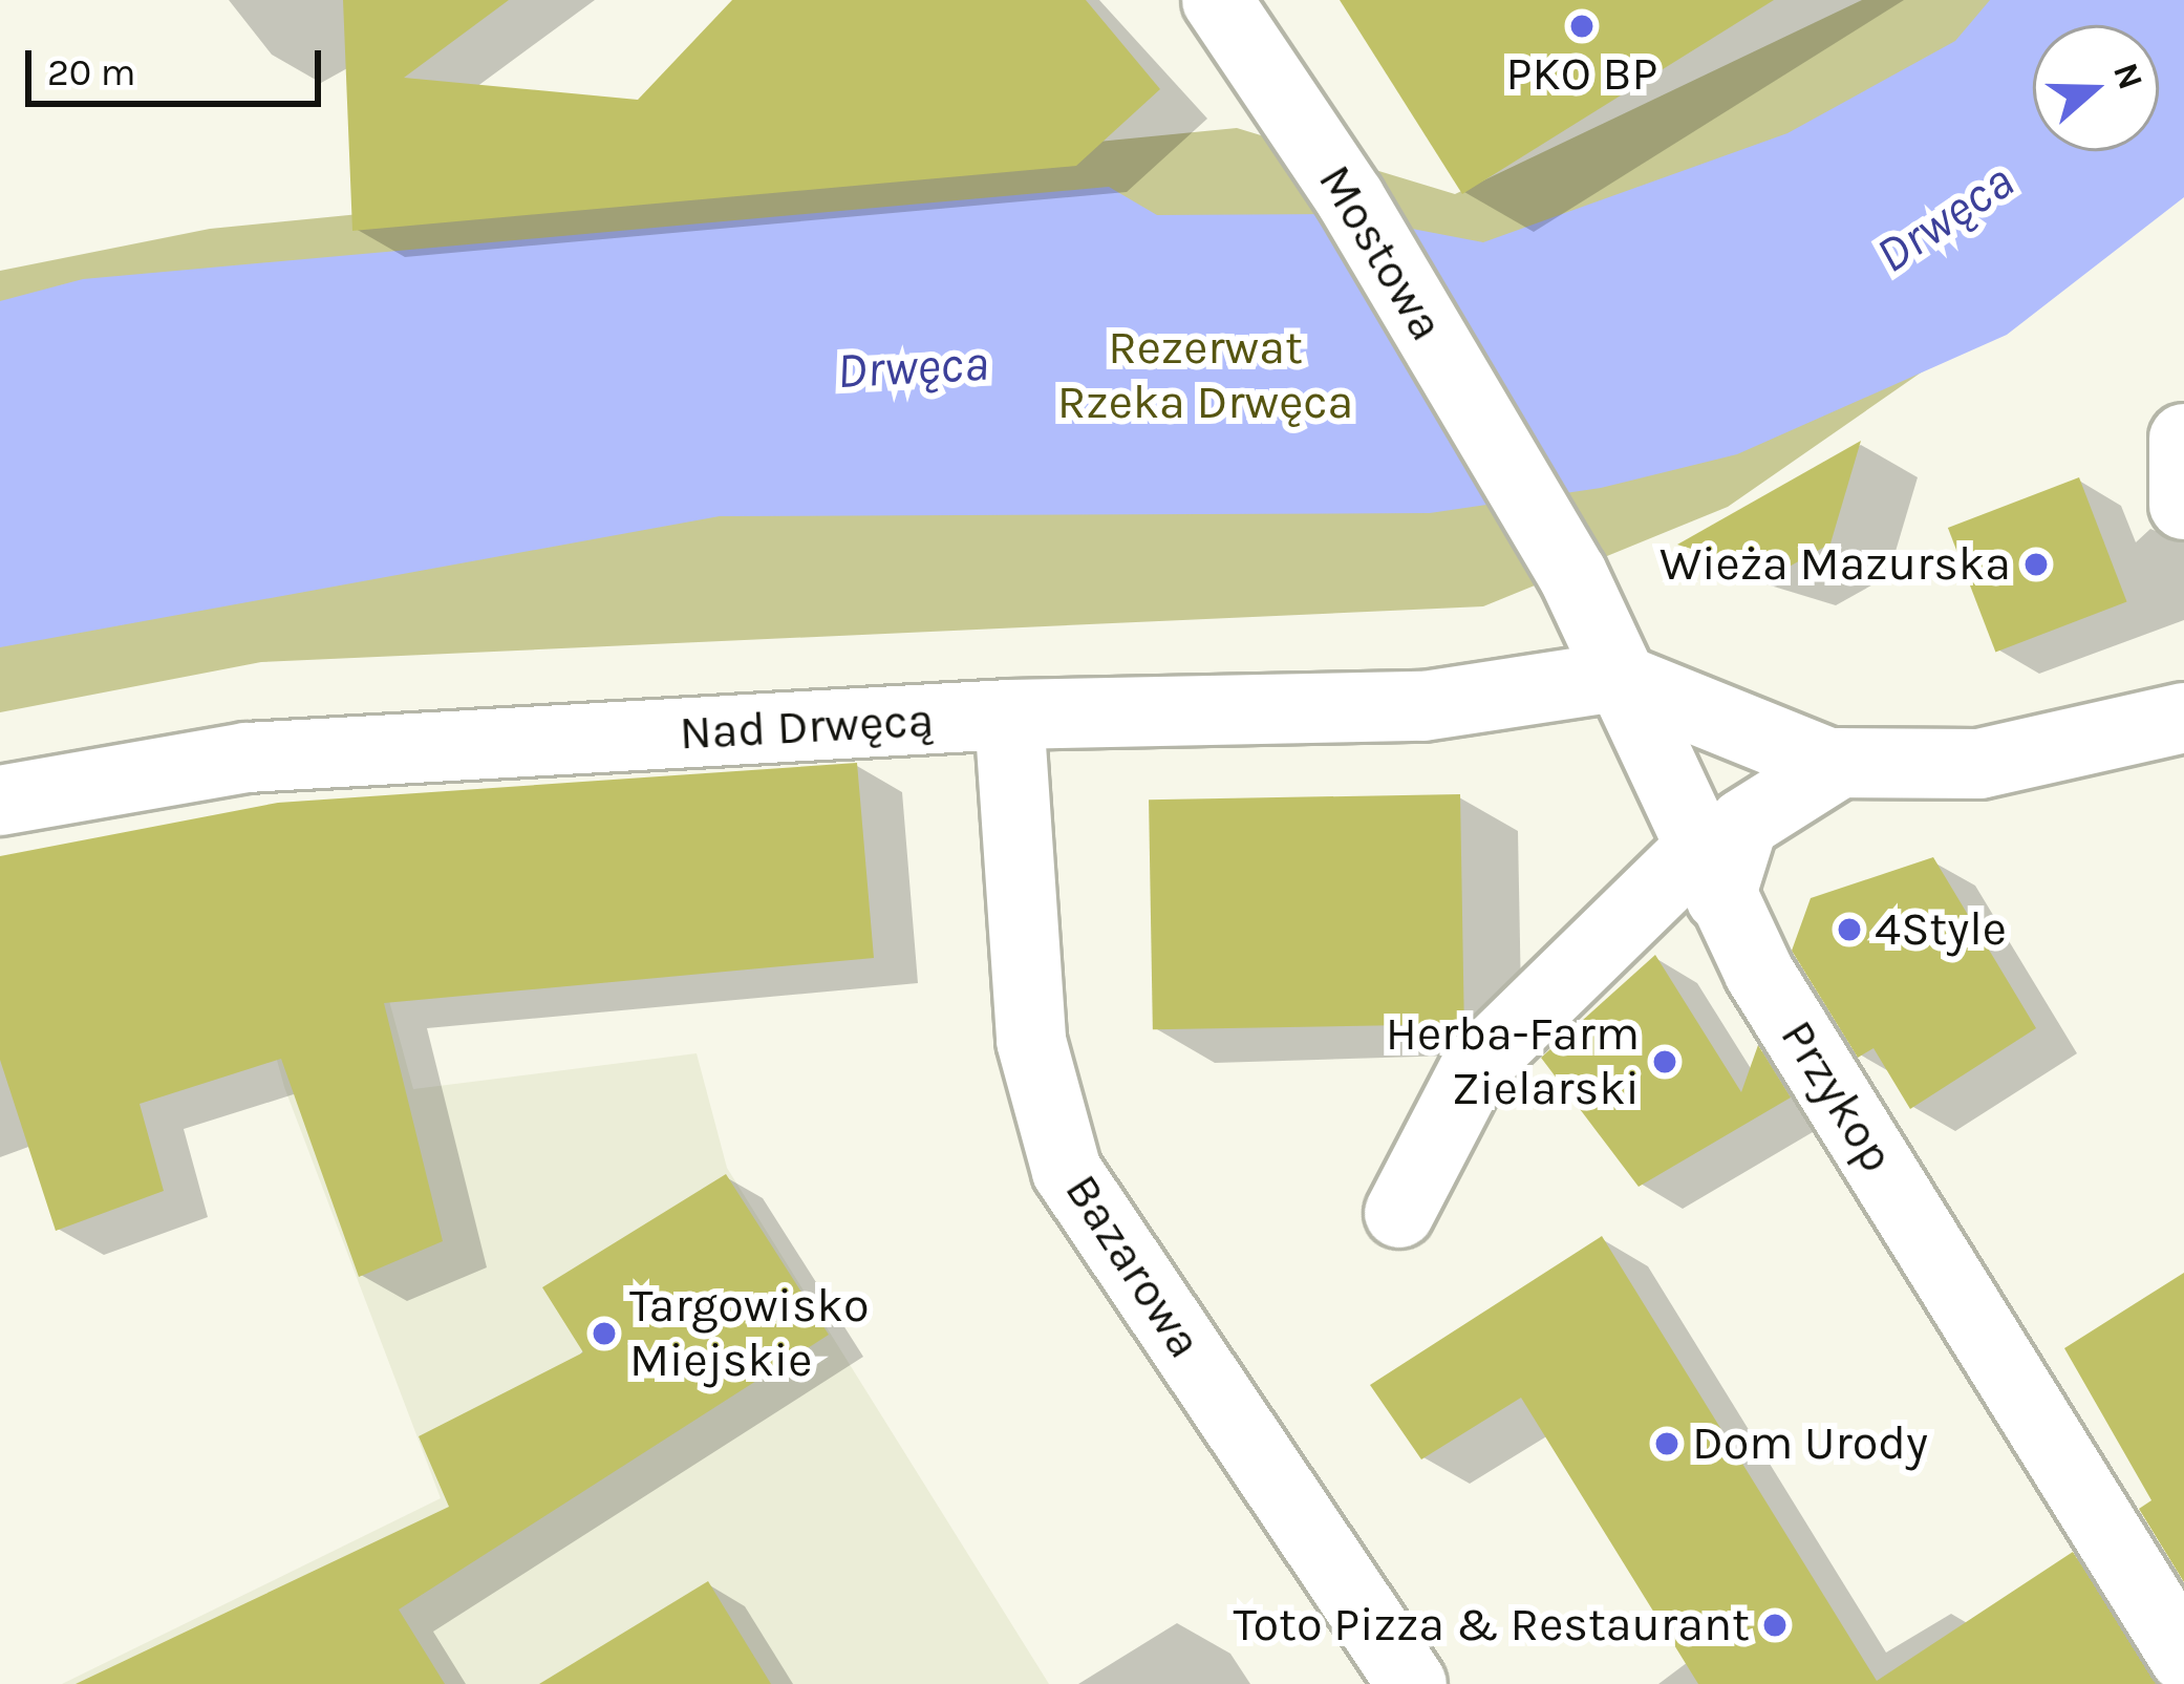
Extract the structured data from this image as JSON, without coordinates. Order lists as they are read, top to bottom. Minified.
{"streets":{"street":["Mostowa","Nad Drwęcą","Przykop","Bazarowa"]},"crossings":[["Mostowa","Przykop"],["Nad Drwęcą","Przykop"],["Nad Drwęcą","Bazarowa"]],"water":["Drwęca"],"parks":["Rezerwat Rzeka Drwęca"],"places":["PKO BP","Wieża Mazurska","4Style","Herba-Farm Zielarski","Targowisko Miejskie","Dom Urody","Toto Pizza & Restaurant"],"scale_bar":"20 m","north":"right"}
